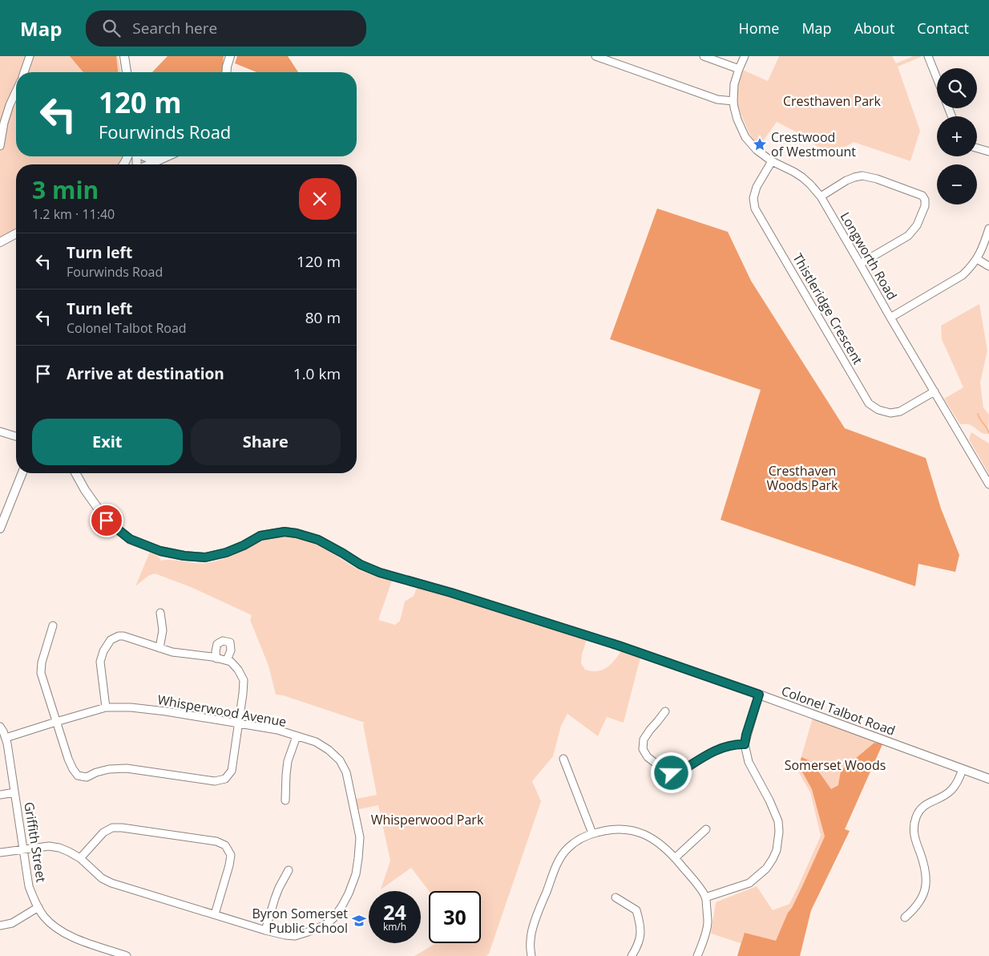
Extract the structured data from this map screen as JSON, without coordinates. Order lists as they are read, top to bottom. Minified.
{"streets":{"main road":["Colonel Talbot Road"],"street":["Longworth Road","Thistleridge Crescent","Whisperwood Avenue","Griffith Street"]},"crossings":[["Longworth Road","Thistleridge Crescent"],["Whisperwood Avenue","Griffith Street"]],"parks":["Cresthaven Park","Cresthaven Woods Park","Somerset Woods","Whisperwood Park"],"places":{"place":["Crestwood of Westmount"],"school or university":["Byron Somerset Public School"]},"page":{"header":"Map","search":"Search here","nav":["Home","Map","About","Contact"],"map_buttons":["+","−"],"turn":["120 m","Fourwinds Road"],"heading":["3 min","1.2 km · 11:40"],"list":[{"name":"Turn left","note":"Fourwinds Road","value":"120 m"},{"name":"Turn left","note":"Colonel Talbot Road","value":"80 m"},{"name":"Arrive at destination","value":"1.0 km"}],"buttons":["Exit","Share"],"speed":"24 km/h","limit":"30"}}
